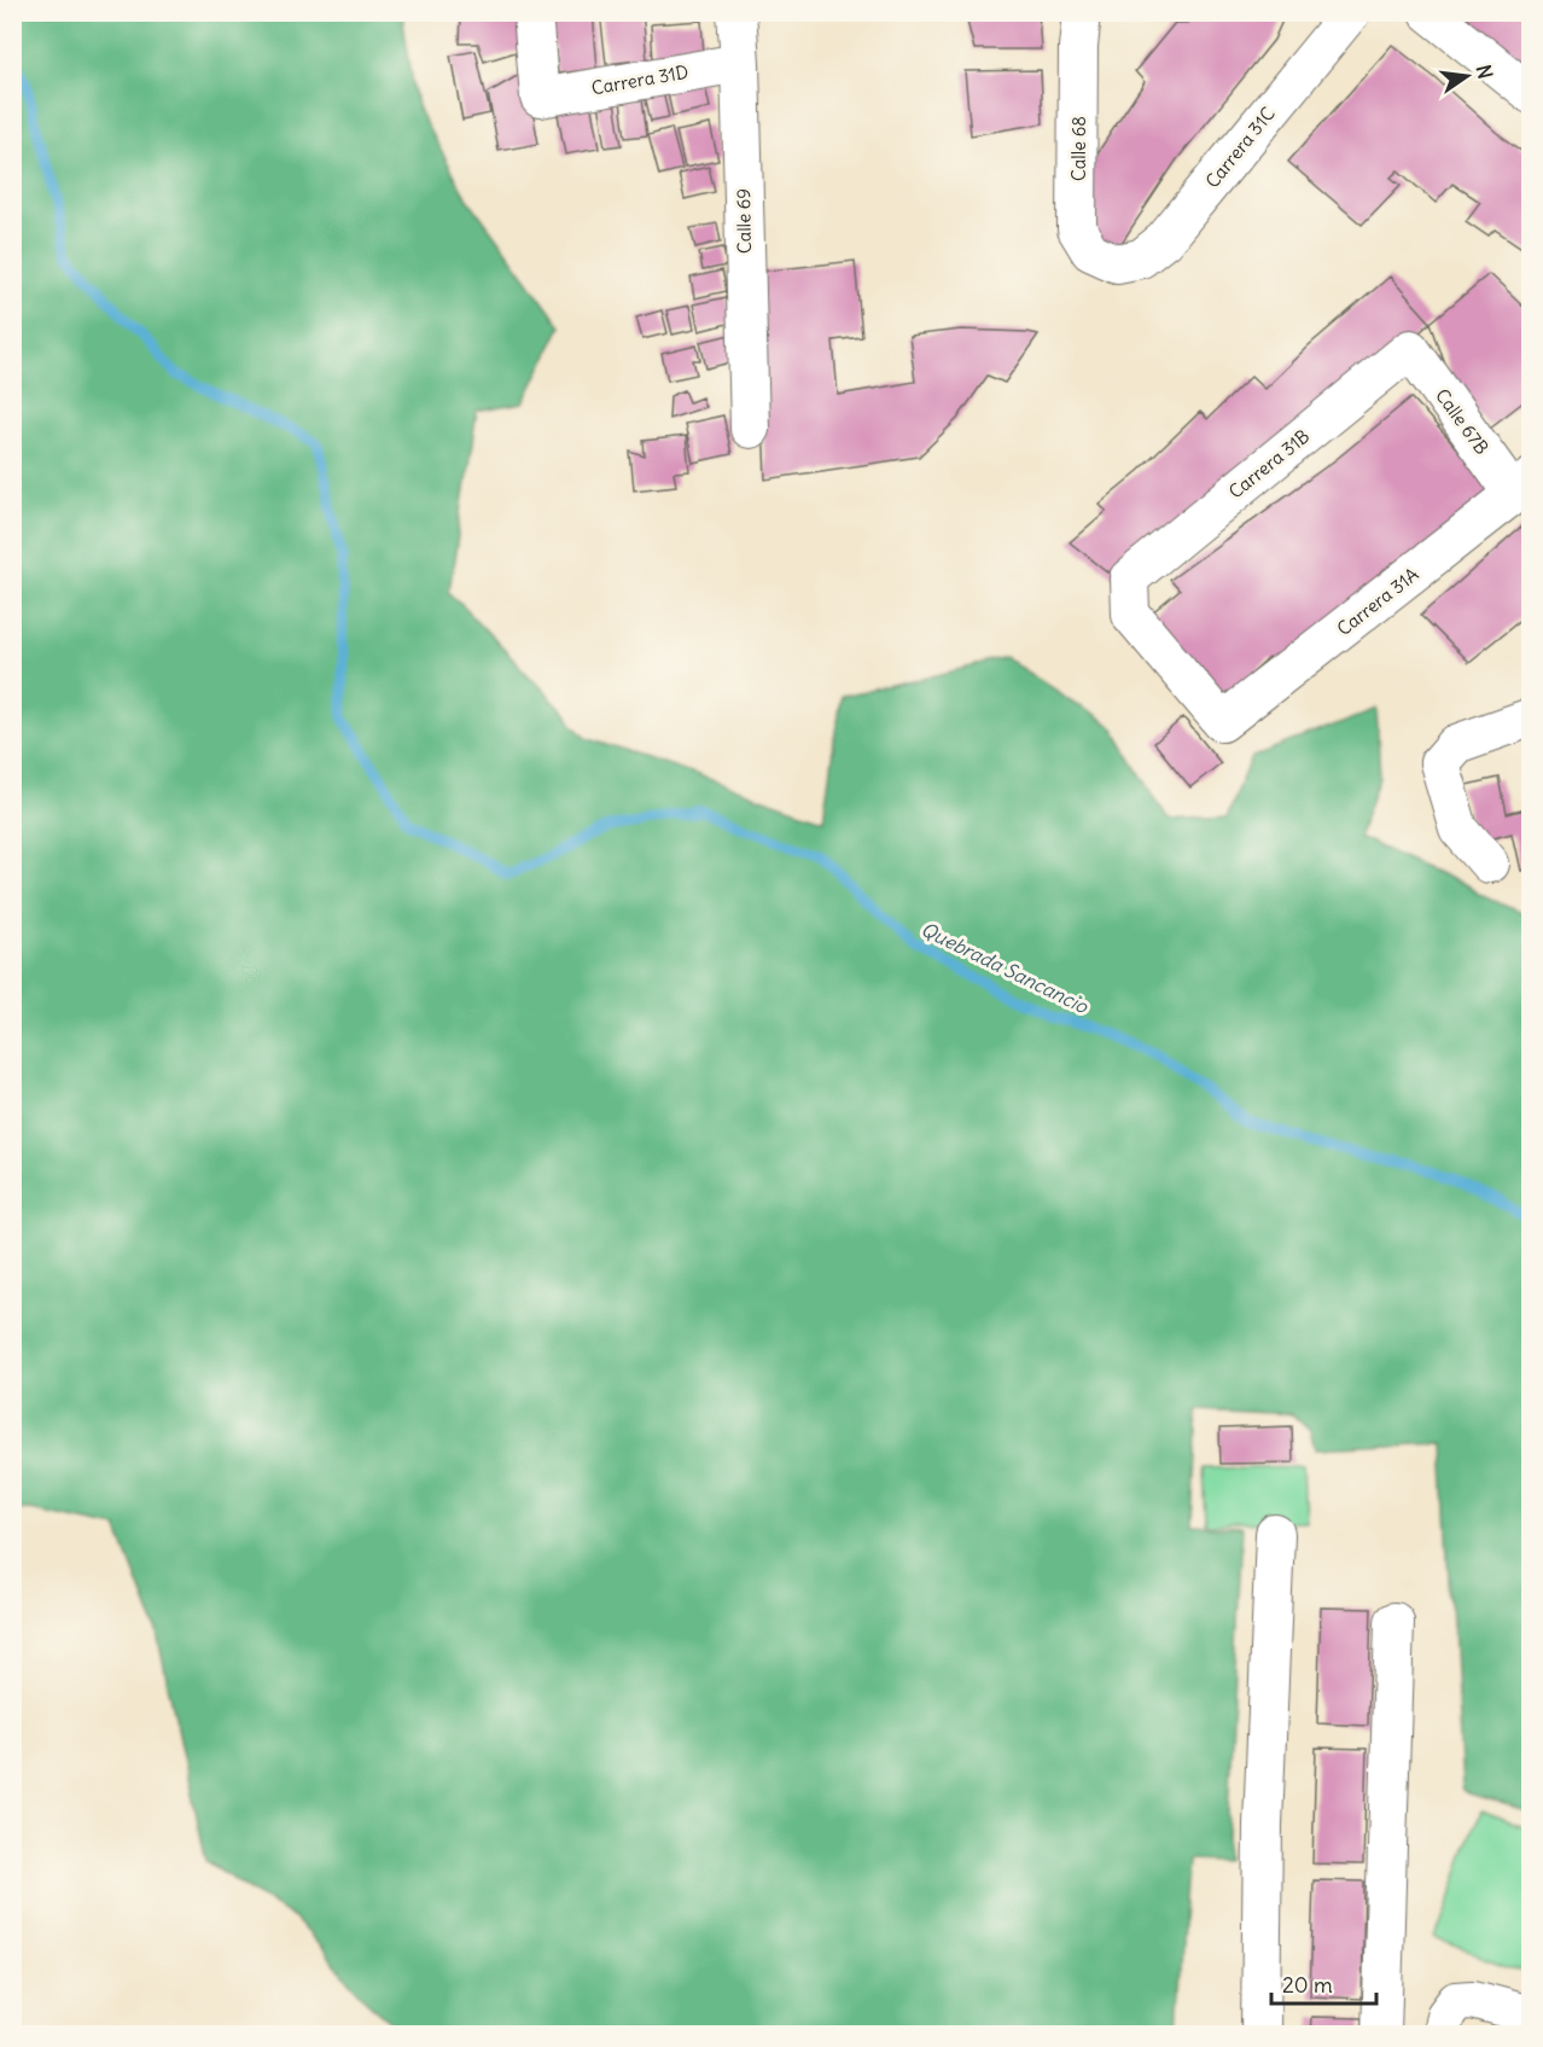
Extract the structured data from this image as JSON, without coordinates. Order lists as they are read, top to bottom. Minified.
{"streets":{"street":["Carrera 31D","Carrera 31C","Calle 68","Calle 69","Calle 67B","Carrera 31B","Carrera 31A"]},"crossings":[["Carrera 31D","Calle 69"],["Carrera 31C","Calle 68"],["Calle 67B","Carrera 31B"],["Calle 67B","Carrera 31A"],["Carrera 31B","Carrera 31A"]],"water":["Quebrada Sancancio"],"scale_bar":"20 m","north":"right"}
